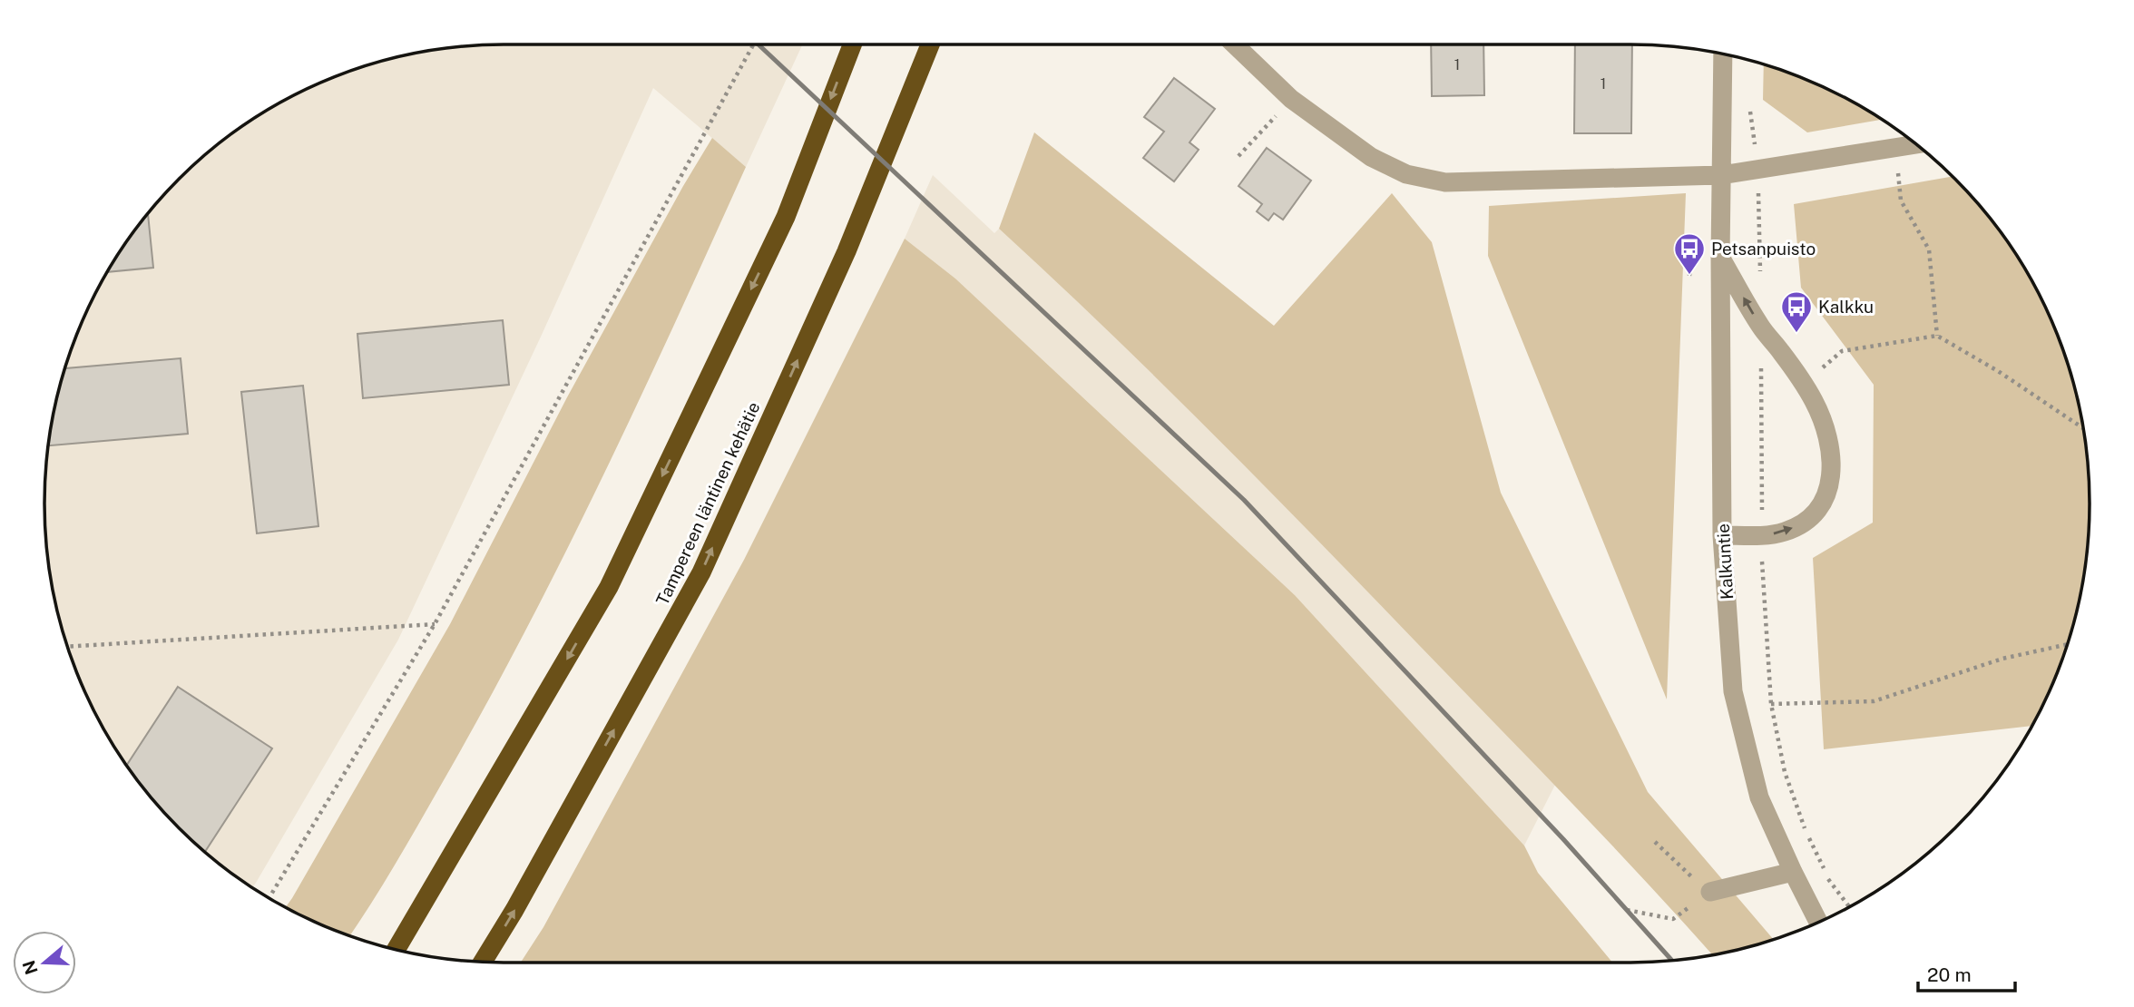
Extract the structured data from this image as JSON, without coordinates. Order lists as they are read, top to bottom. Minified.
{"streets":{"highway":["Tampereen läntinen kehätie"],"street":["Kalkuntie"]},"places":{"bus stop":["Petsanpuisto","Kalkku"]},"house_numbers":["1","1"],"scale_bar":"20 m","north":"left"}
